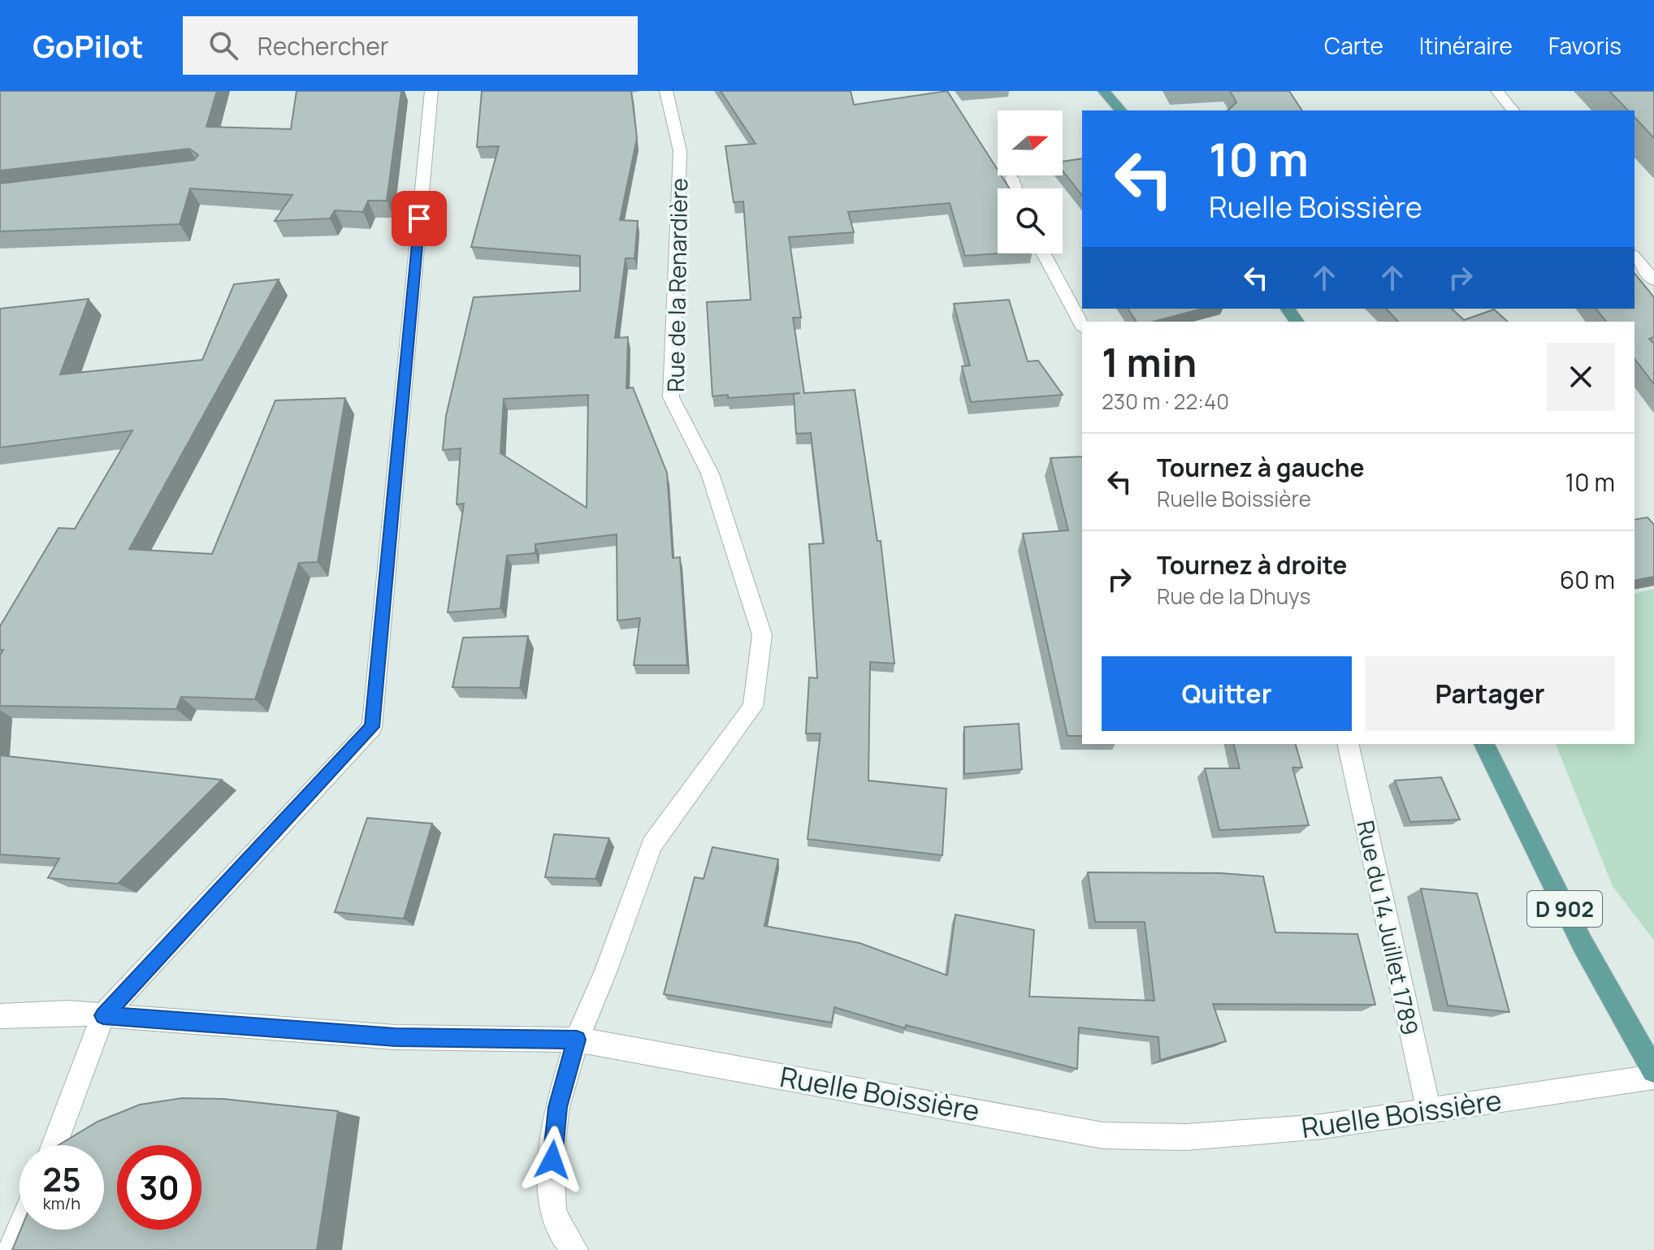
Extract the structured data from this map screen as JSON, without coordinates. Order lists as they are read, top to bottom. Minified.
{"streets":{"main road":["D 902"],"street":["Rue de la Renardière","Rue du 14 Juillet 1789","Ruelle Boissière"]},"crossings":[["Rue de la Renardière","Ruelle Boissière"],["Rue du 14 Juillet 1789","Ruelle Boissière"]],"north":"right","page":{"header":"GoPilot","search":"Rechercher","nav":["Carte","Itinéraire","Favoris"],"turn":["10 m","Ruelle Boissière"],"heading":["1 min","230 m · 22:40"],"list":[{"name":"Tournez à gauche","note":"Ruelle Boissière","value":"10 m"},{"name":"Tournez à droite","note":"Rue de la Dhuys","value":"60 m"}],"buttons":["Quitter","Partager"],"speed":"25 km/h","limit":"30"}}
